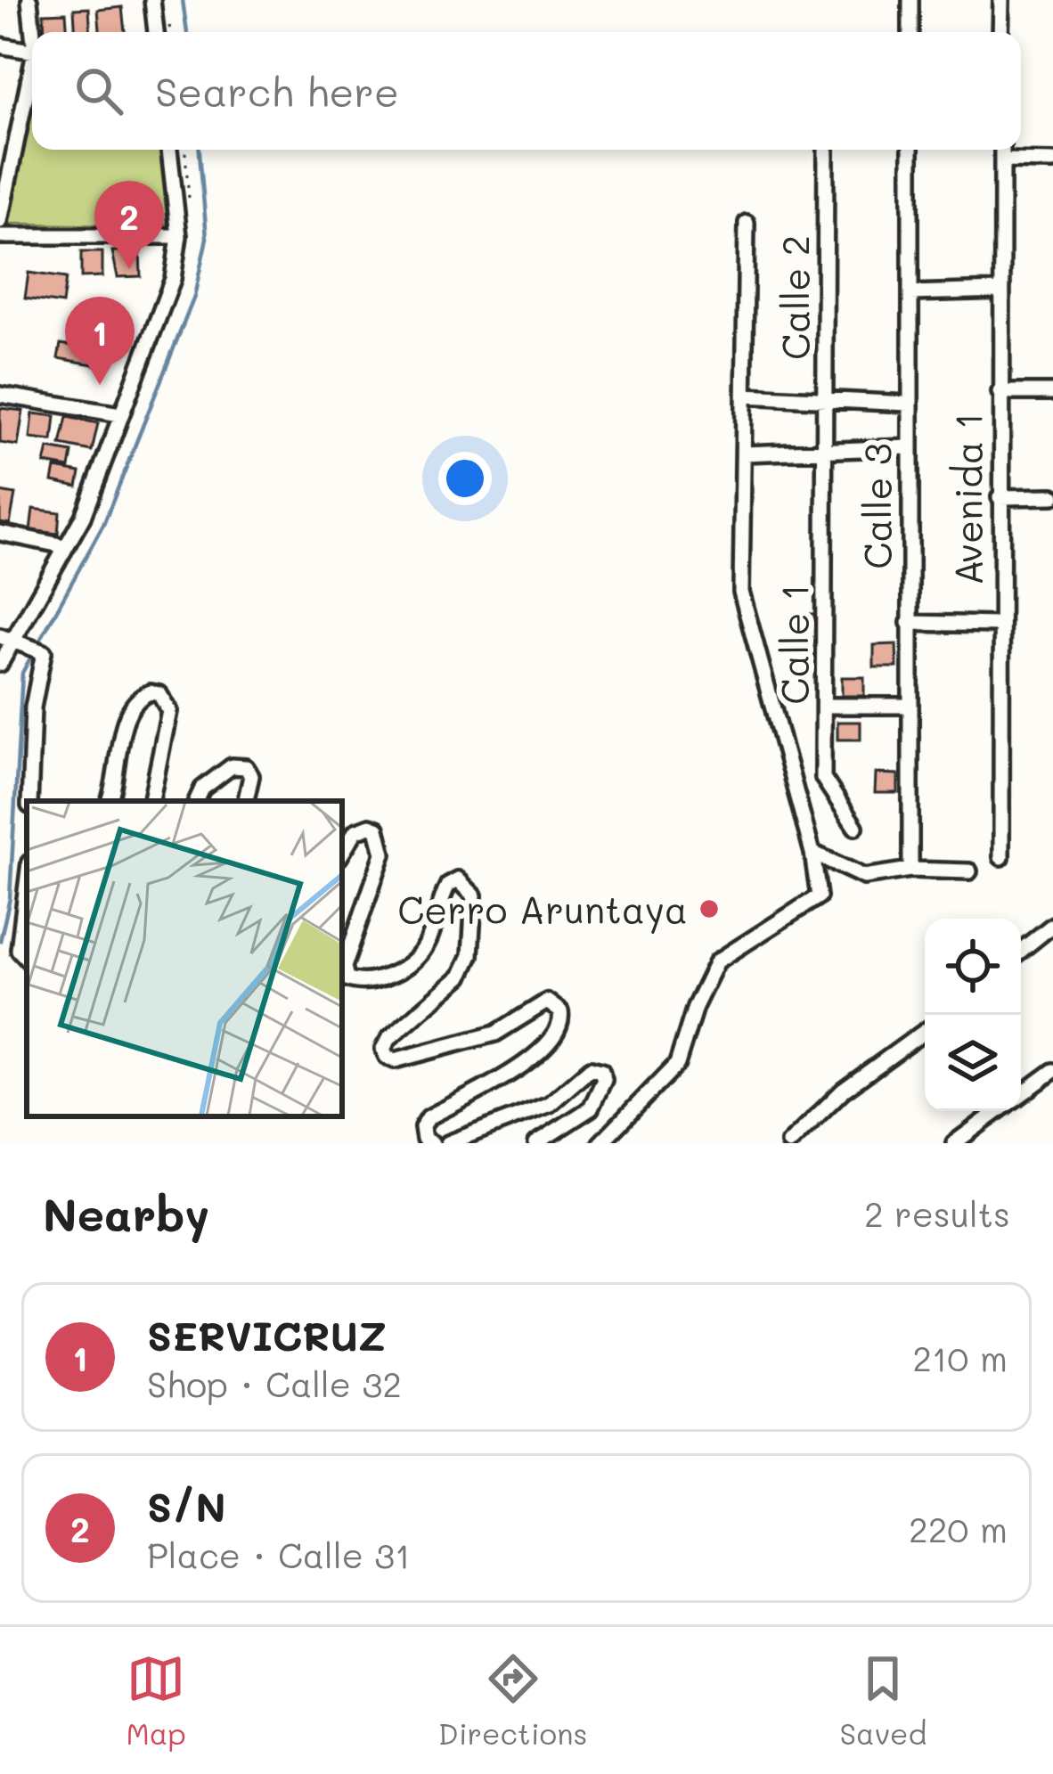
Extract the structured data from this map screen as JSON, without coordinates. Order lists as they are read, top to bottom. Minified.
{"streets":{"street":["Calle 2","Avenida 1","Calle 3","Calle 1"]},"crossings":[["Calle 2","Calle 1"]],"places":["Cerro Aruntaya"],"page":{"search":"Search here","pins":["2","1"],"heading":["Nearby","2 results"],"list":[{"mark":"1","name":"SERVICRUZ","note":"Shop · Calle 32","value":"210 m"},{"mark":"2","name":"S/N","note":"Place · Calle 31","value":"220 m"}],"nav":["Map","Directions","Saved"]}}
